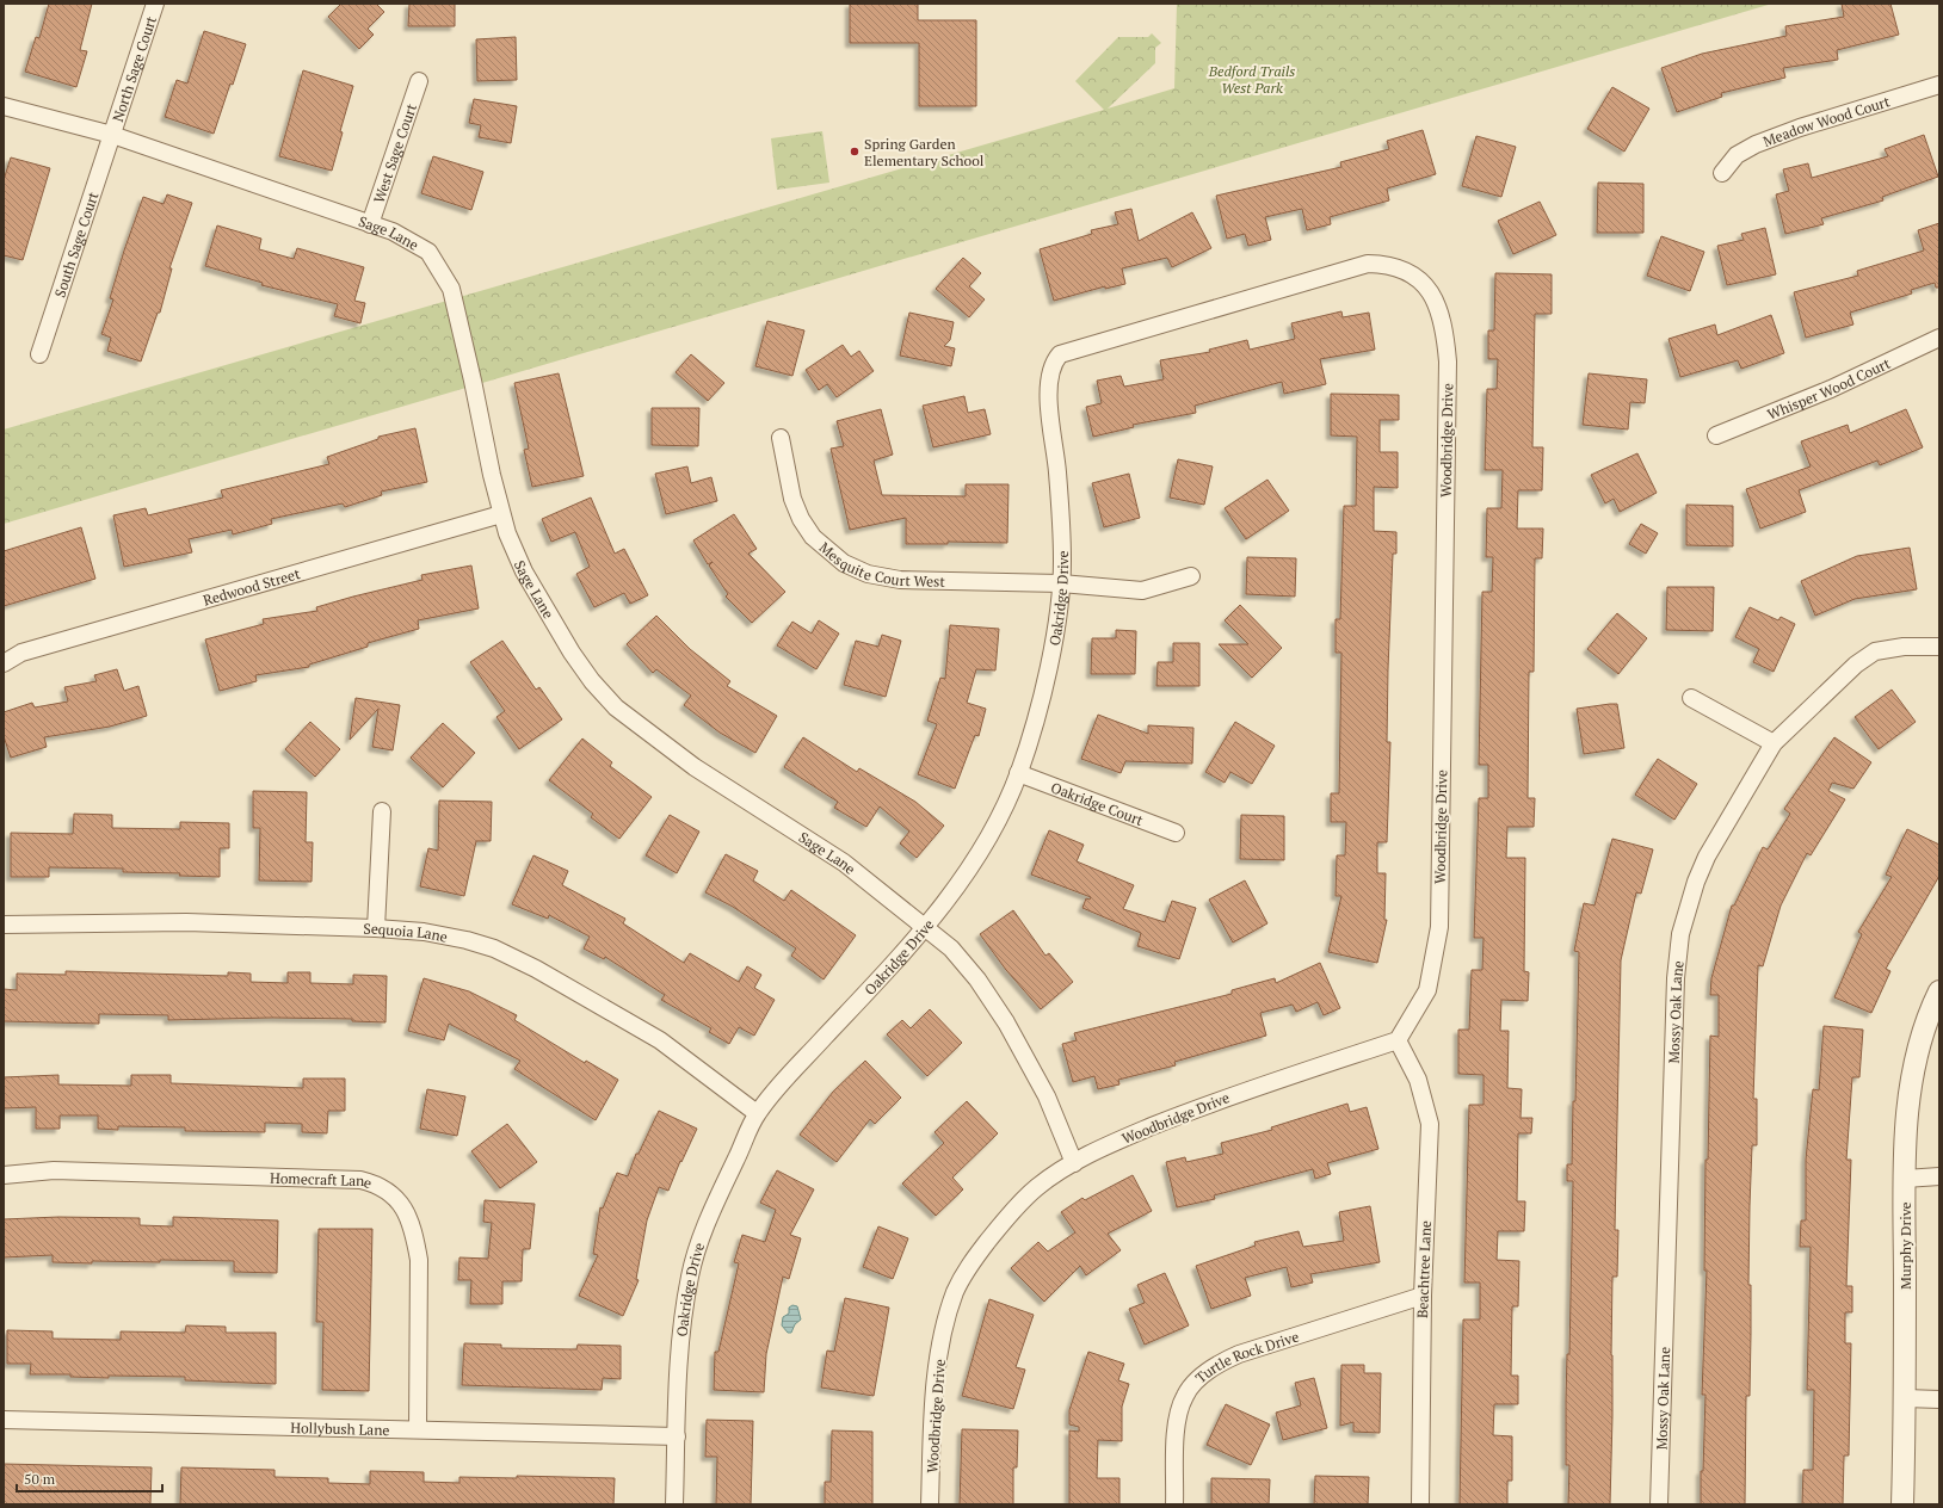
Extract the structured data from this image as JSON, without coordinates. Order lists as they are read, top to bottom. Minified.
{"streets":{"street":["North Sage Court","Meadow Wood Court","West Sage Court","Sage Lane","South Sage Court","Whisper Wood Court","Woodbridge Drive","Mesquite Court West","Redwood Street","Oakridge Drive","Oakridge Court","Sequoia Lane","Mossy Oak Lane","Homecraft Lane","Murphy Drive","Beachtree Lane","Turtle Rock Drive","Hollybush Lane"]},"crossings":[["North Sage Court","Sage Lane"],["North Sage Court","South Sage Court"],["West Sage Court","Sage Lane"],["Sage Lane","South Sage Court"],["Sage Lane","Woodbridge Drive"],["Sage Lane","Redwood Street"],["Sage Lane","Oakridge Drive"],["Woodbridge Drive","Oakridge Drive"],["Woodbridge Drive","Beachtree Lane"],["Mesquite Court West","Oakridge Drive"],["Oakridge Drive","Oakridge Court"],["Oakridge Drive","Sequoia Lane"],["Oakridge Drive","Hollybush Lane"],["Homecraft Lane","Hollybush Lane"],["Beachtree Lane","Turtle Rock Drive"]],"parks":["Bedford Trails West Park"],"places":["Spring Garden Elementary School"],"scale_bar":"50 m"}
